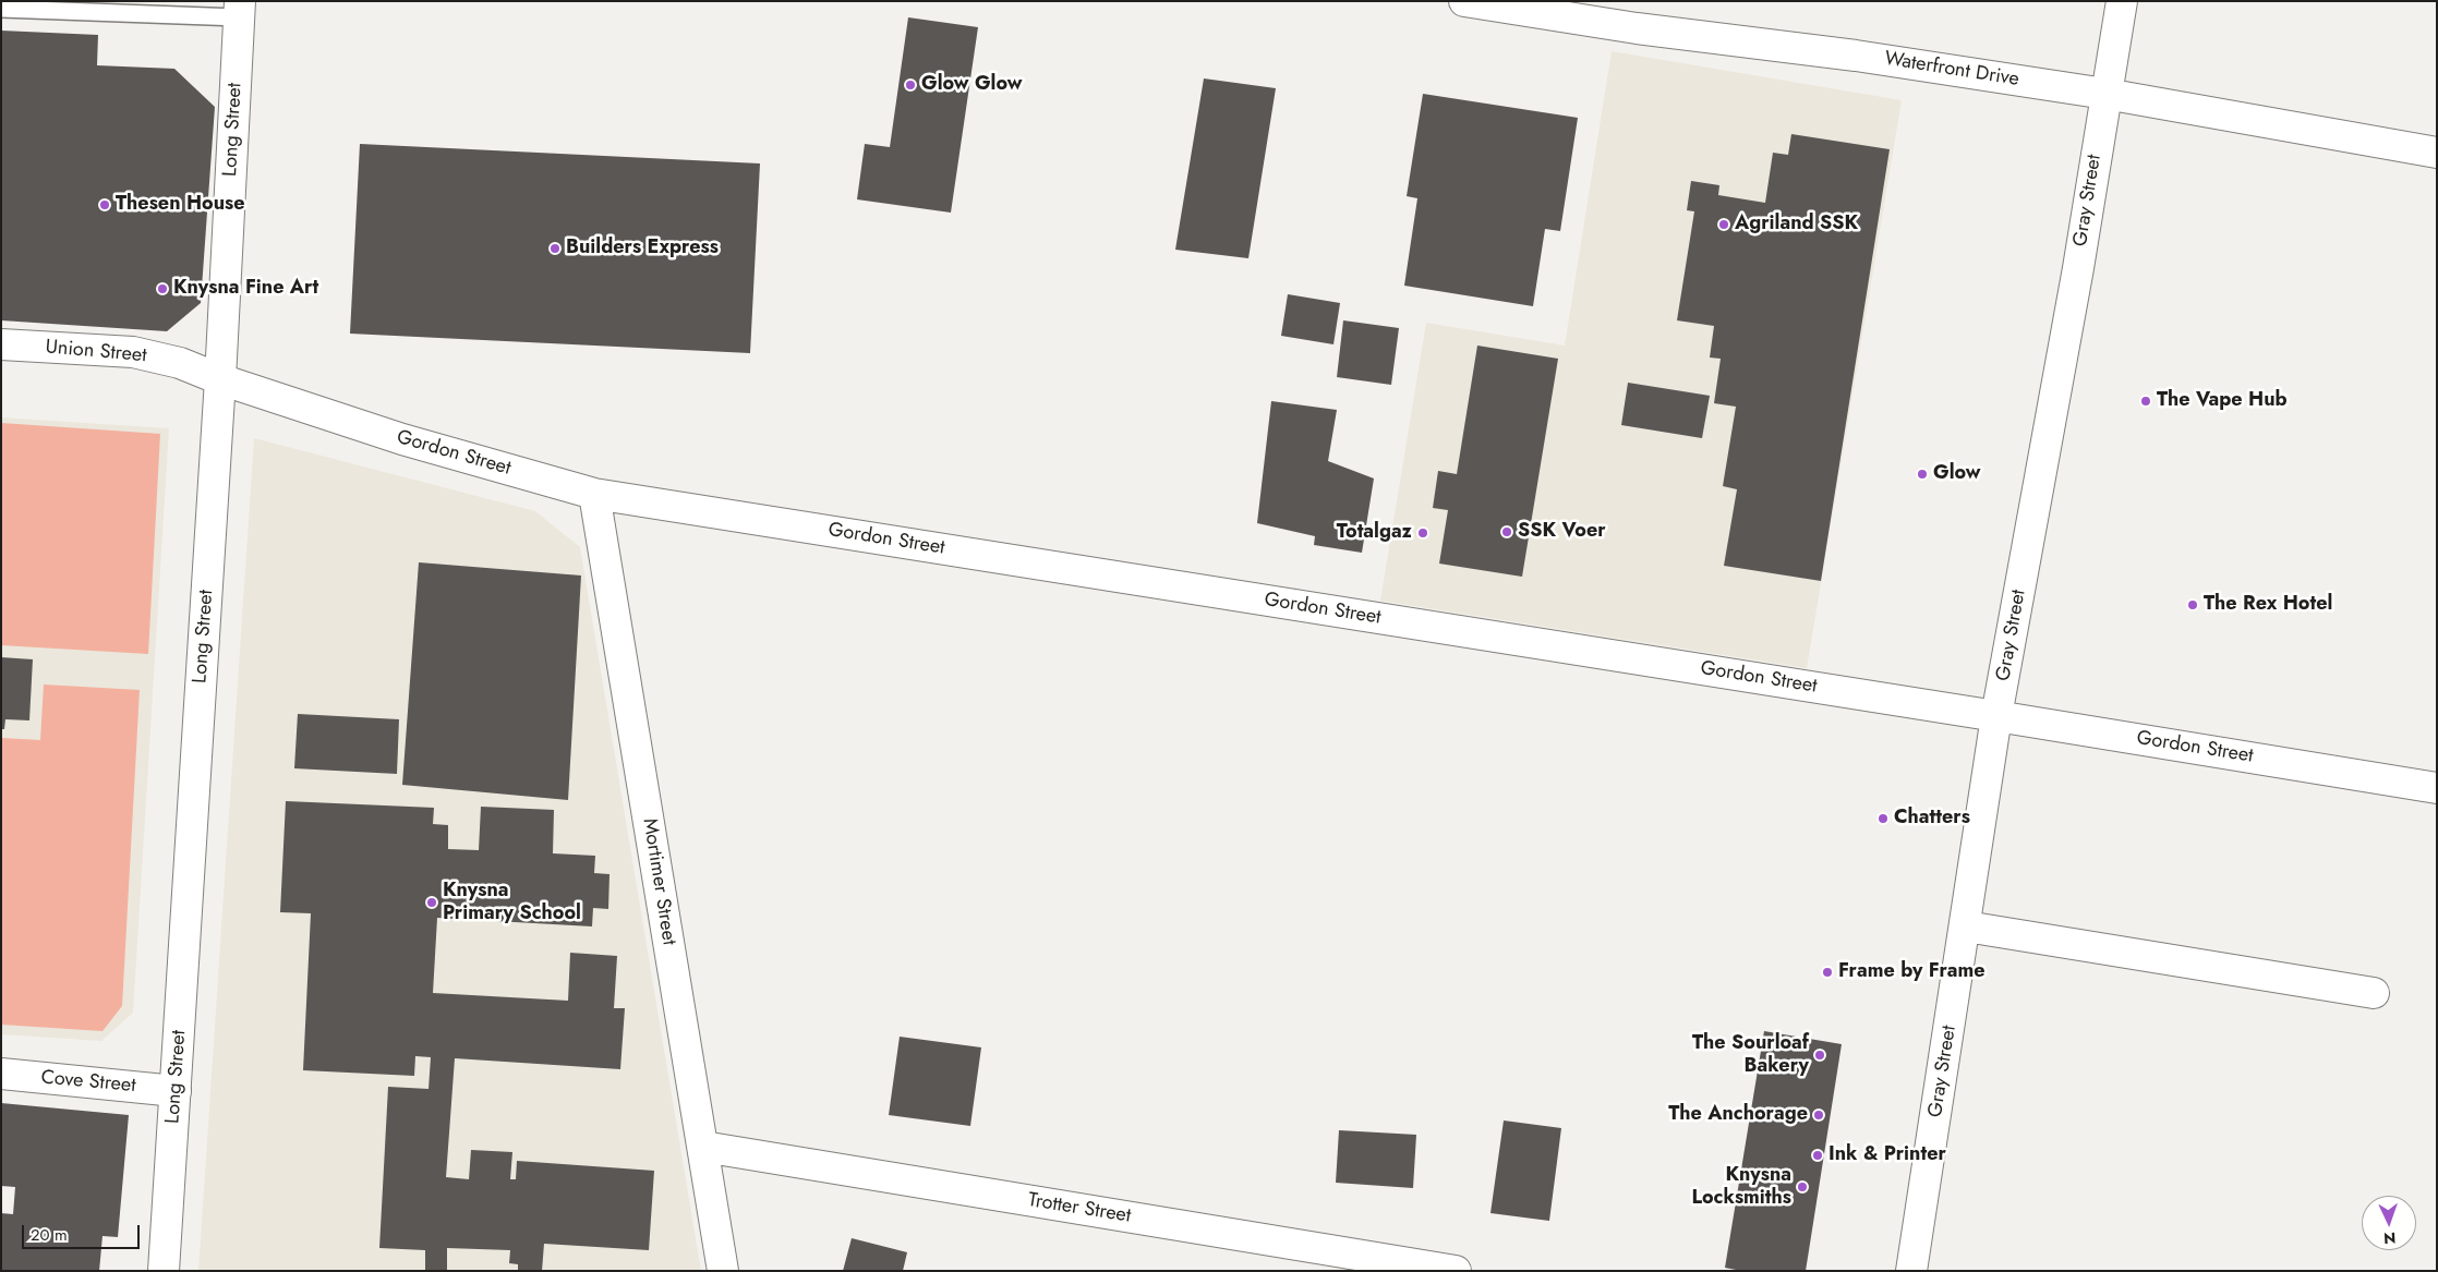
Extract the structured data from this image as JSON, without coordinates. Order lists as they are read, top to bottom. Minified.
{"streets":{"street":["Waterfront Drive","Long Street","Gray Street","Union Street","Gordon Street","Mortimer Street","Cove Street","Trotter Street"]},"crossings":[["Waterfront Drive","Gray Street"],["Long Street","Union Street"],["Long Street","Gordon Street"],["Long Street","Cove Street"],["Gray Street","Gordon Street"],["Union Street","Gordon Street"],["Gordon Street","Mortimer Street"],["Mortimer Street","Trotter Street"]],"places":["Glow Glow","Thesen House","Agriland SSK","Builders Express","Knysna Fine Art","The Vape Hub","Glow","SSK Voer","Totalgaz","The Rex Hotel","Chatters","Knysna Primary School","Frame by Frame","The Sourloaf Bakery","The Anchorage","Ink & Printer","Knysna Locksmiths"],"scale_bar":"20 m","north":"bottom"}
